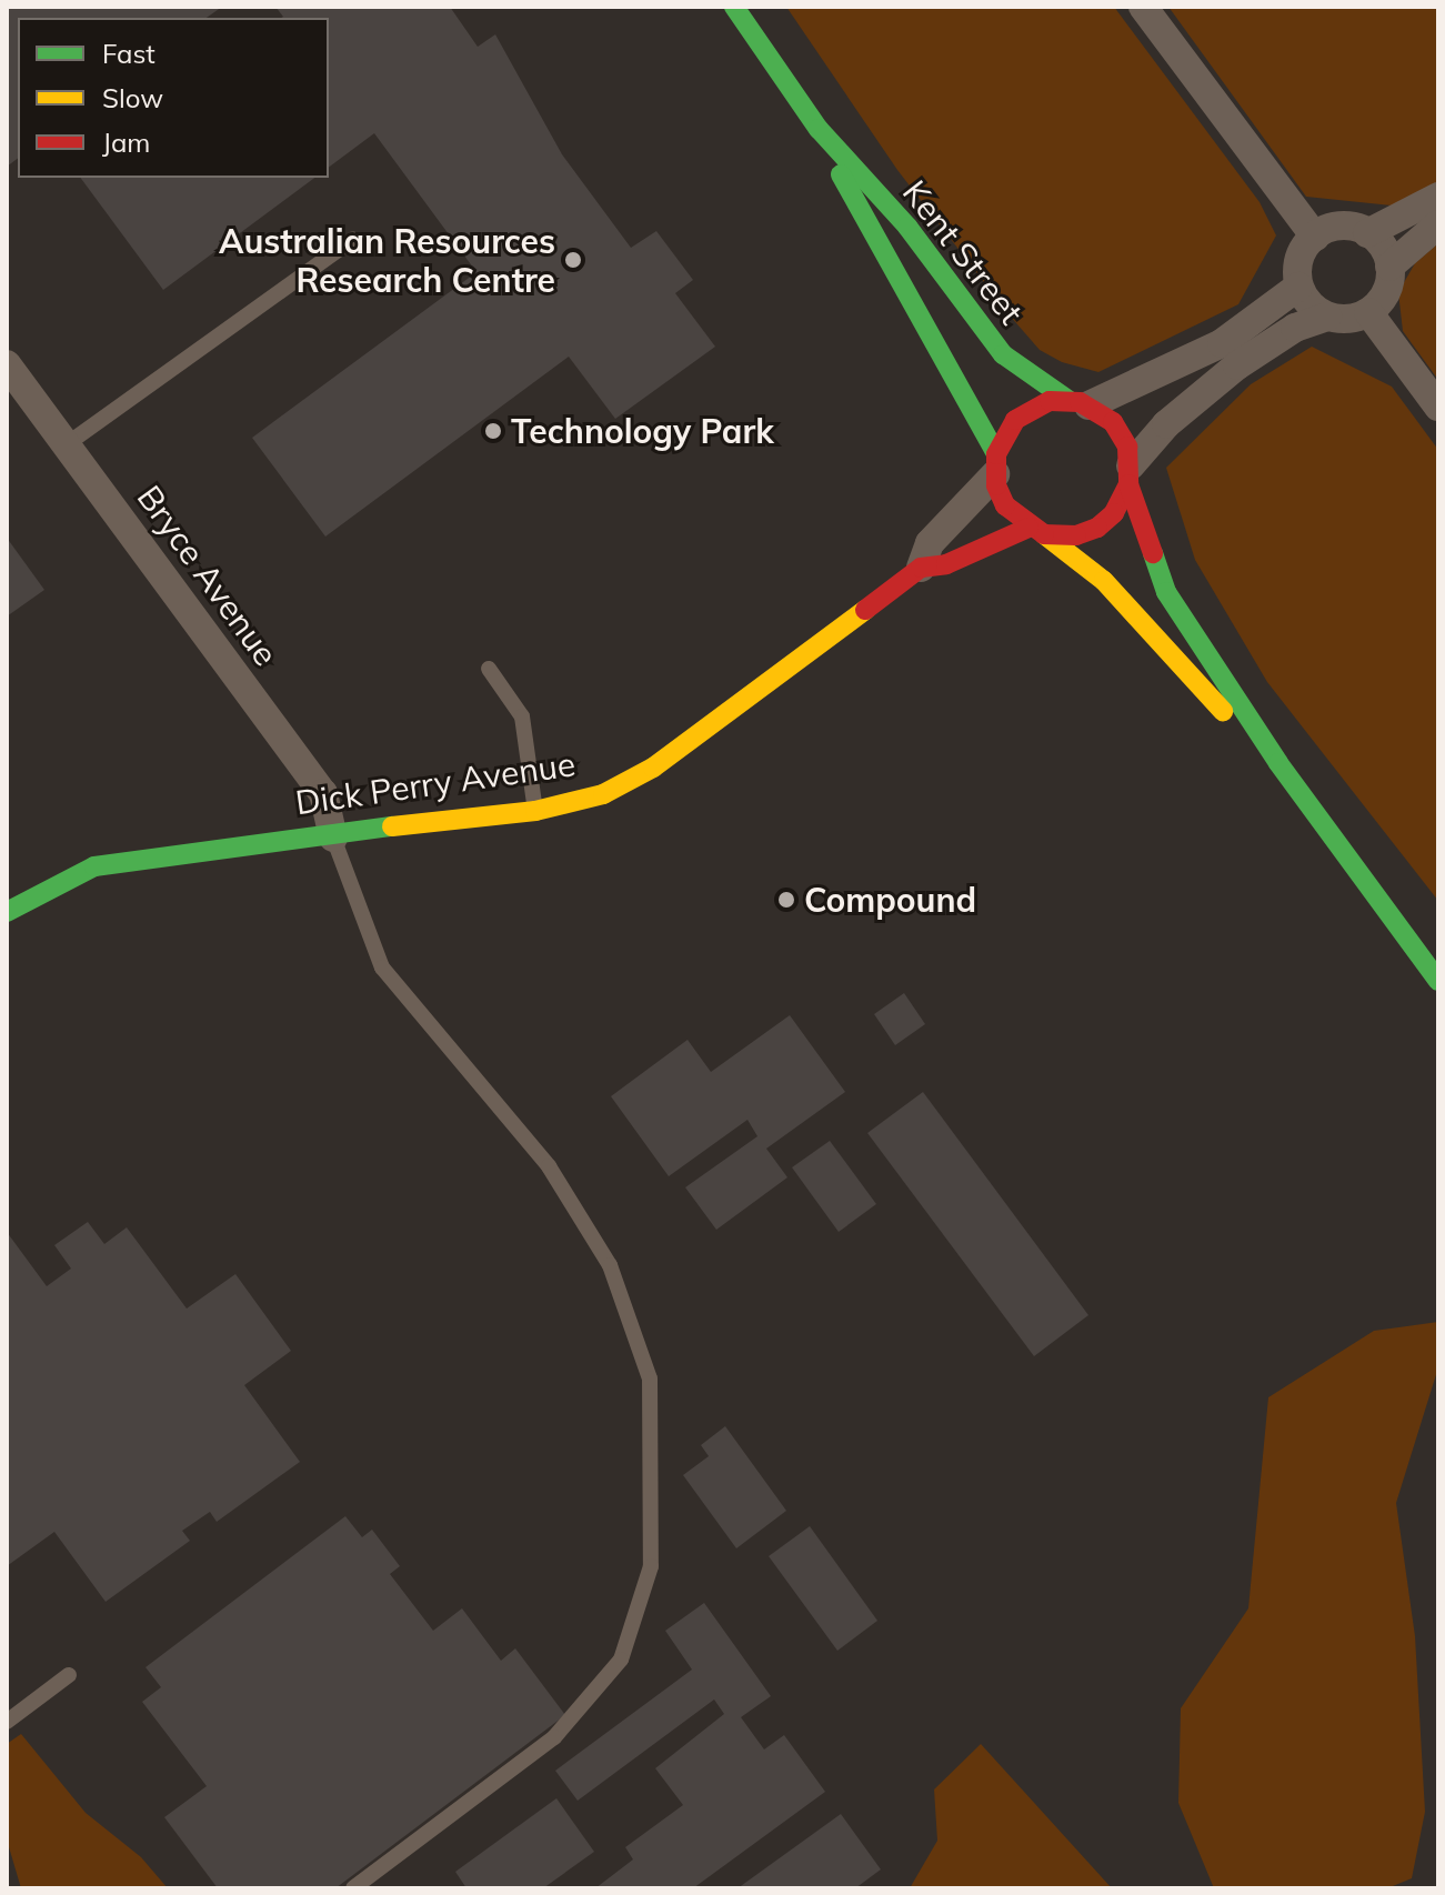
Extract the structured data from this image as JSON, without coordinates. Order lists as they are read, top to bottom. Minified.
{"streets":{"main road":["Kent Street","Dick Perry Avenue"],"street":["Bryce Avenue"]},"crossings":[["Kent Street","Dick Perry Avenue"],["Bryce Avenue","Dick Perry Avenue"]],"places":["Australian Resources Research Centre","Technology Park","Compound"],"legend":["Fast","Slow","Jam"]}
